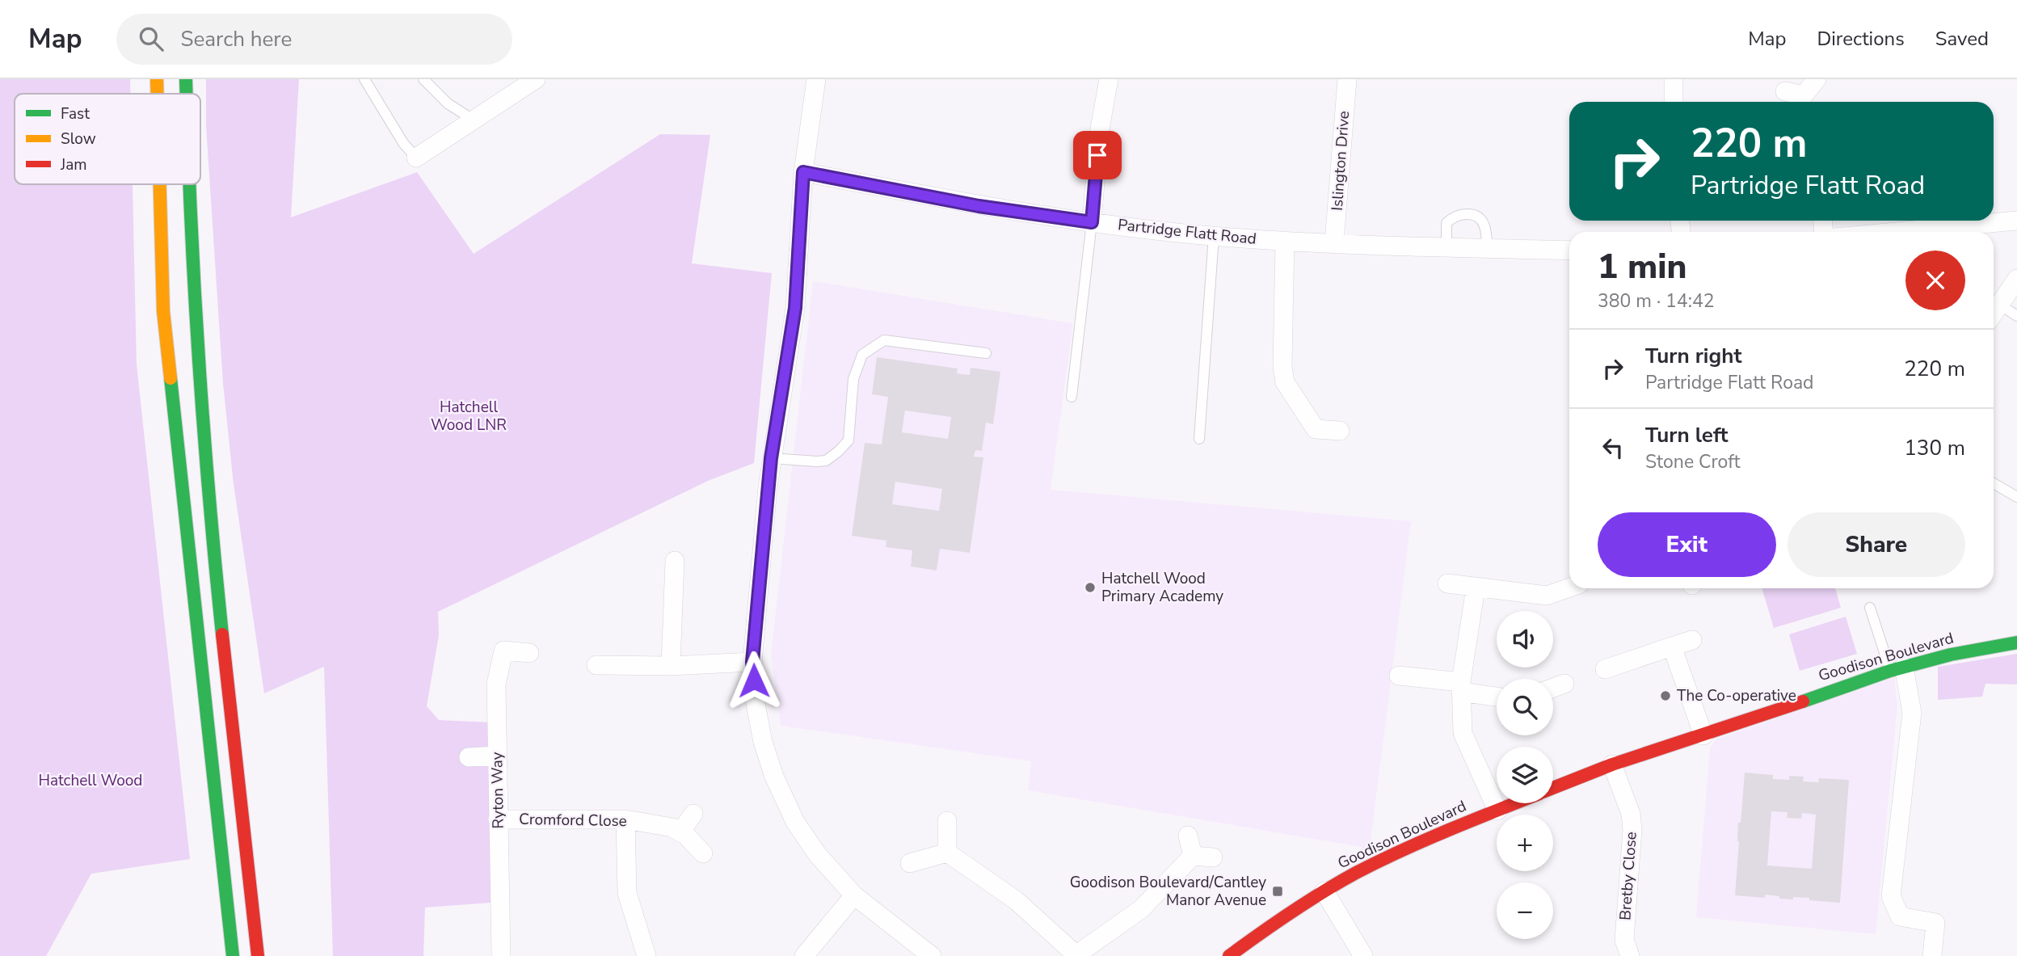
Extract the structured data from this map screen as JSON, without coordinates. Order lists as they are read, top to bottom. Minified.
{"streets":{"main road":["Goodison Boulevard"],"street":["Islington Drive","Partridge Flatt Road","Ryton Way","Cromford Close","Bretby Close"]},"crossings":[["Islington Drive","Partridge Flatt Road"],["Goodison Boulevard","Bretby Close"],["Ryton Way","Cromford Close"]],"parks":["Hatchell Wood LNR","Hatchell Wood"],"places":{"other":["Hatchell Wood Primary Academy","The Co-operative"],"transit":["Goodison Boulevard/Cantley Manor Avenue"]},"legend":["Fast","Slow","Jam"],"page":{"header":"Map","search":"Search here","nav":["Map","Directions","Saved"],"turn":["220 m","Partridge Flatt Road"],"heading":["1 min","380 m · 14:42"],"list":[{"name":"Turn right","note":"Partridge Flatt Road","value":"220 m"},{"name":"Turn left","note":"Stone Croft","value":"130 m"}],"buttons":["Exit","Share"],"map_buttons":["+","−"]}}
